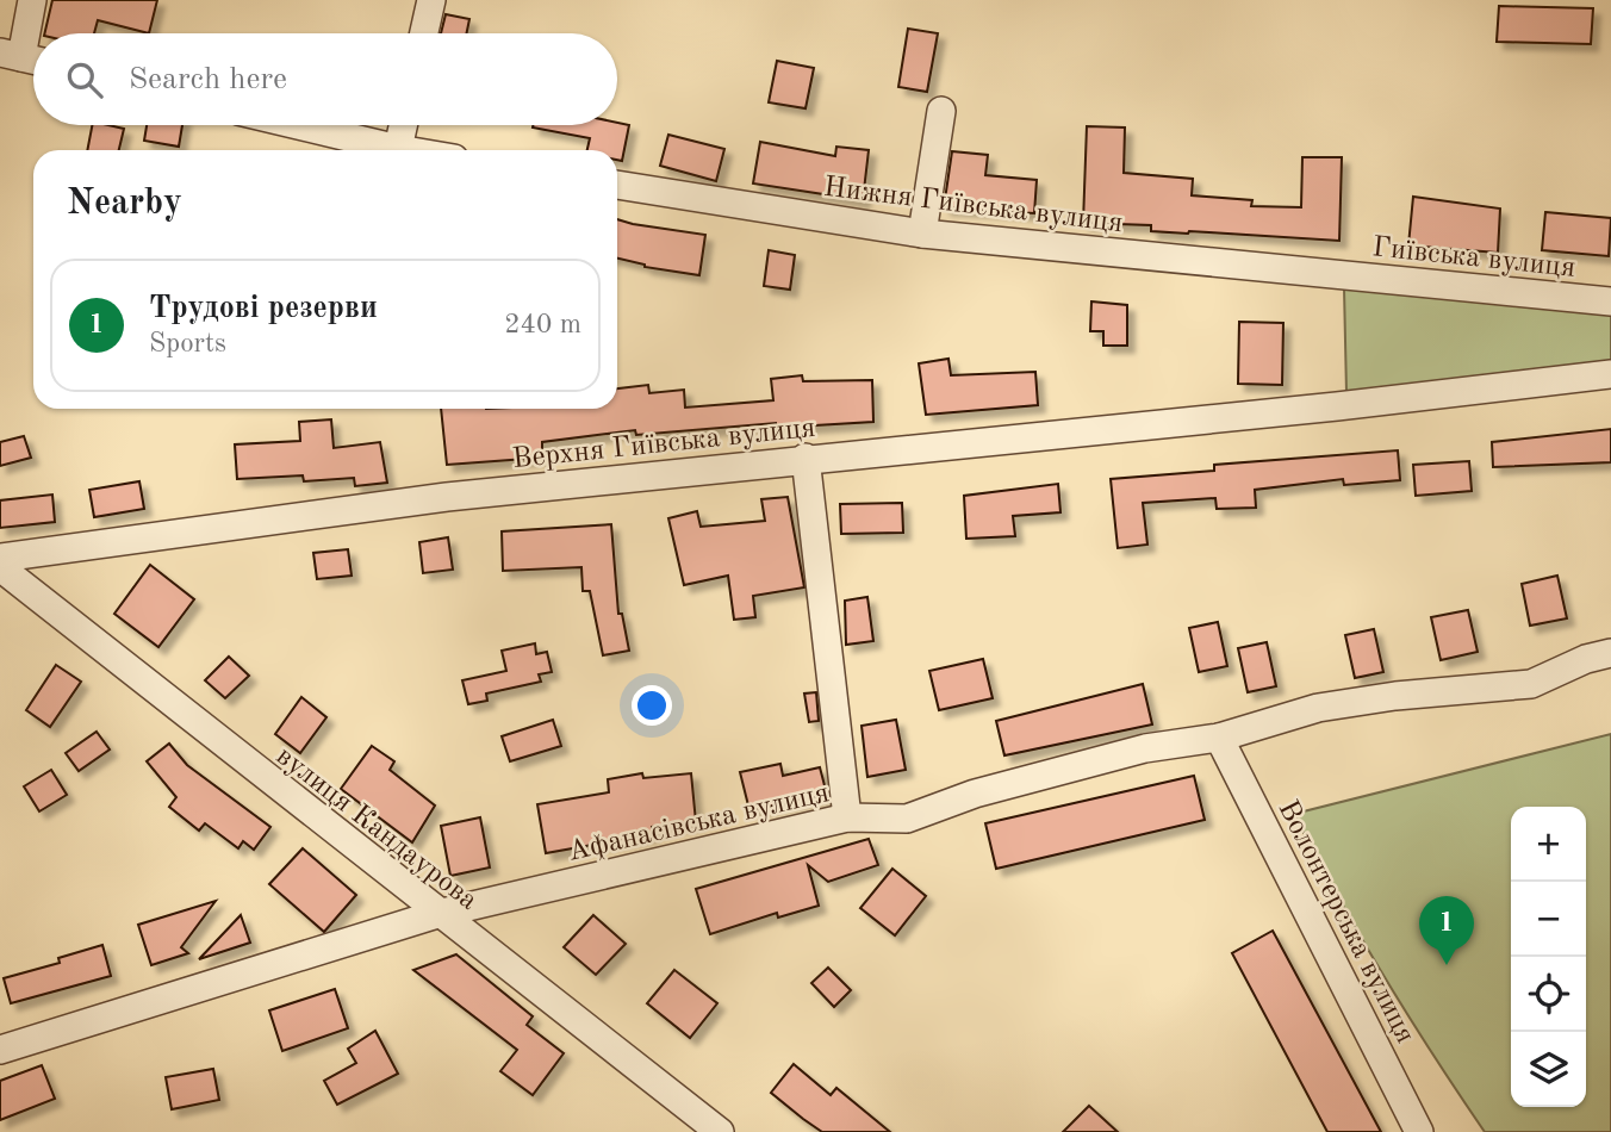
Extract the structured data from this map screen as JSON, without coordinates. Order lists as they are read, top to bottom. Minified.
{"streets":{"street":["Нижня Гиївська вулиця","Гиївська вулиця","Верхня Гиївська вулиця","Афанасівська вулиця","вулиця Кандаурова","Волонтерська вулиця"]},"crossings":[["Нижня Гиївська вулиця","Гиївська вулиця"],["Афанасівська вулиця","вулиця Кандаурова"],["Афанасівська вулиця","Волонтерська вулиця"]],"page":{"search":"Search here","heading":"Nearby","list":[{"mark":"1","name":"Трудові резерви","note":"Sports","value":"240 m"}],"map_buttons":["+","−"],"pins":"1"}}
